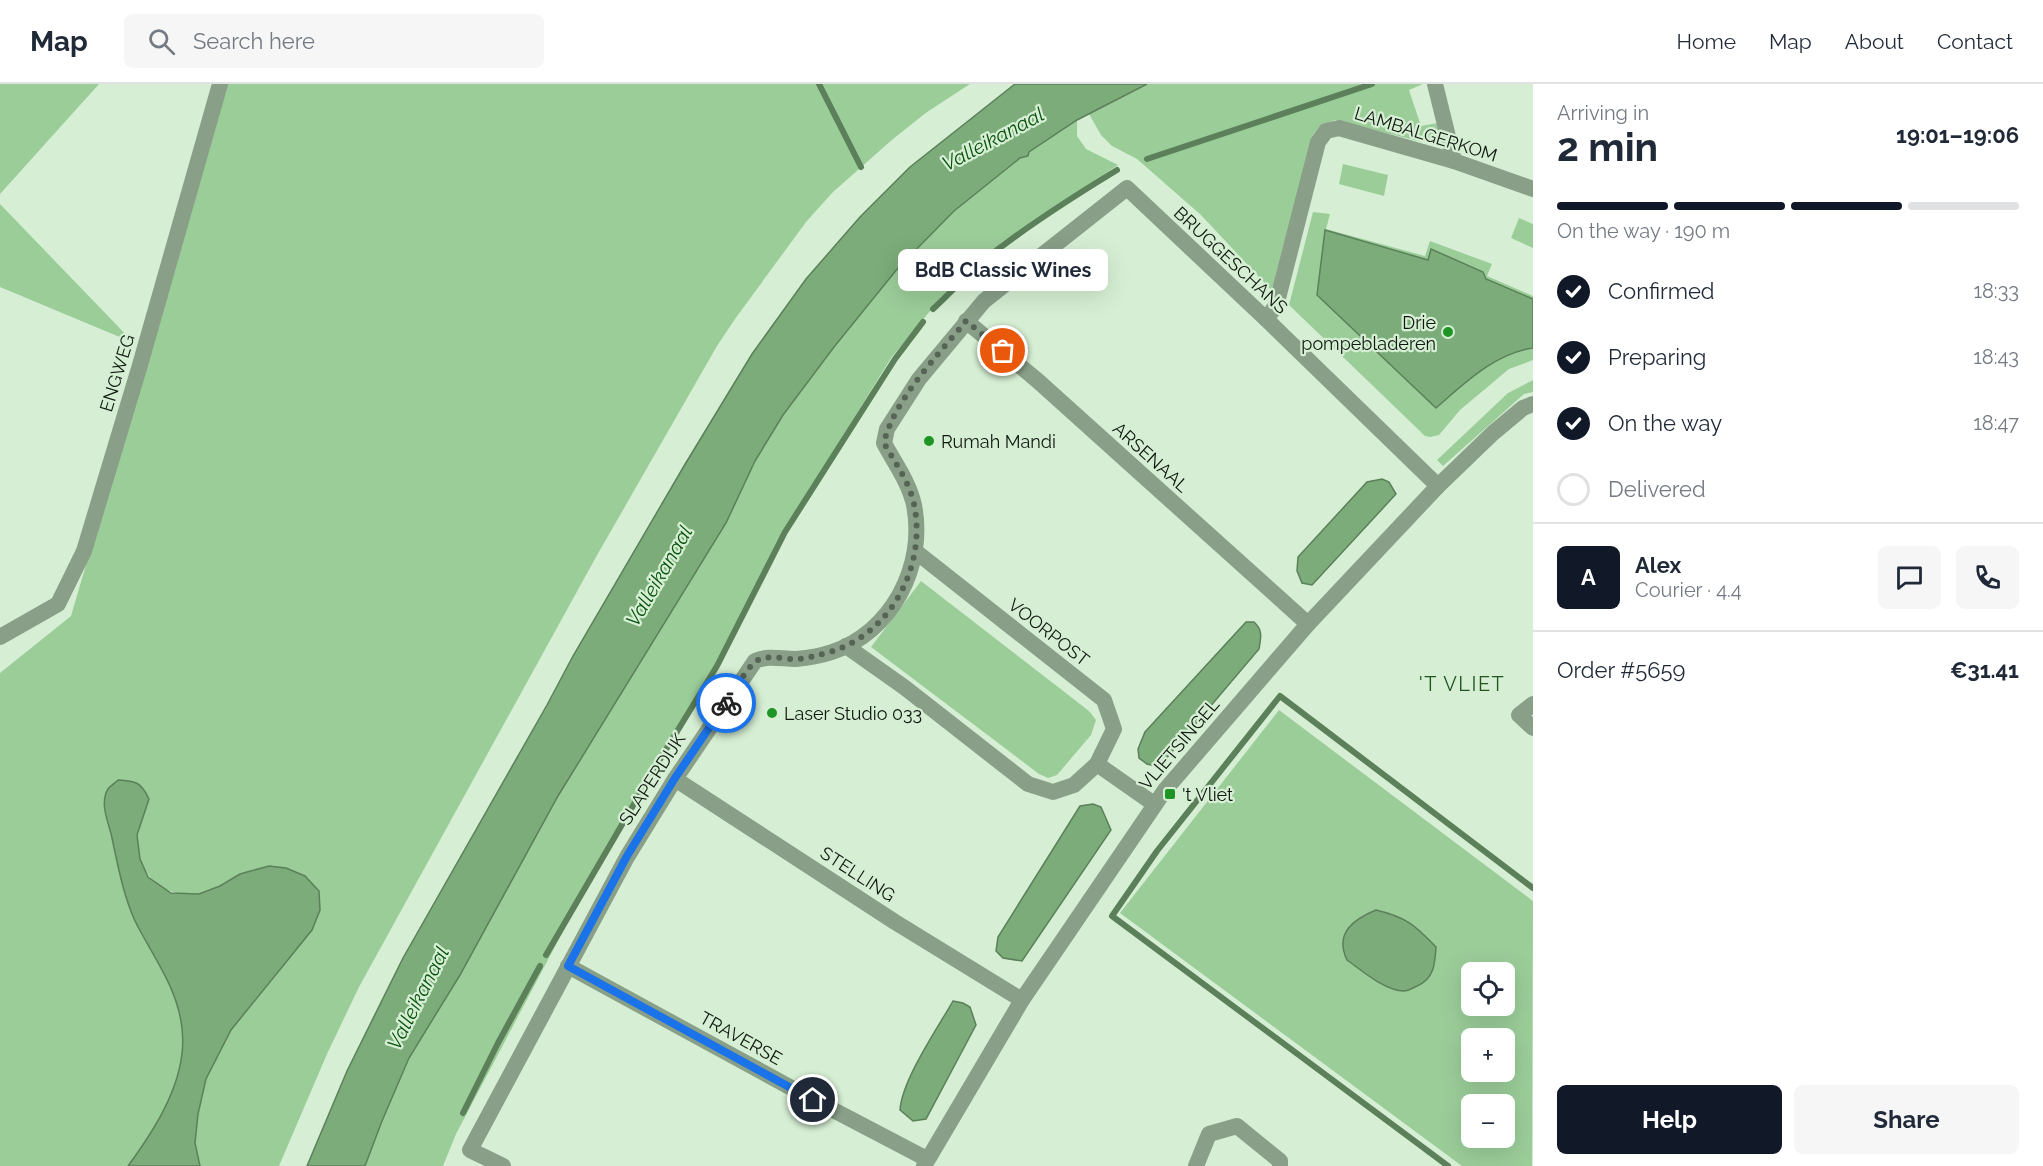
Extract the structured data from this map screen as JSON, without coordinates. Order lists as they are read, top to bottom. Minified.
{"streets":{"street":["LAMBALGERKOM","BRUGGESCHANS","ENGWEG","ARSENAAL","VOORPOST","VLIETSINGEL","SLAPERDIJK","STELLING","TRAVERSE"]},"crossings":[["LAMBALGERKOM","BRUGGESCHANS"],["BRUGGESCHANS","VLIETSINGEL"],["BRUGGESCHANS","SLAPERDIJK"],["ARSENAAL","VLIETSINGEL"],["ARSENAAL","SLAPERDIJK"],["VOORPOST","SLAPERDIJK"],["VLIETSINGEL","STELLING"],["VLIETSINGEL","TRAVERSE"],["SLAPERDIJK","STELLING"],["SLAPERDIJK","TRAVERSE"]],"districts":["'T VLIET"],"water":["Valleikanaal"],"places":{"other":["Drie pompebladeren","BdB Classic Wines","Rumah Mandi","Laser Studio 033"],"transit":["'t Vliet"]},"page":{"header":"Map","search":"Search here","nav":["Home","Map","About","Contact"],"heading":["2 min","Arriving in","19:01–19:06"],"panel":["Alex","Courier · 4.4","Order #5659","€31.41"],"bar":"On the way · 190 m","bubble":"BdB Classic Wines","list":[["Confirmed","18:33"],["Preparing","18:43"],["On the way","18:47"],"Delivered"],"round":"A","map_buttons":["+","−"],"buttons":["Help","Share"]}}
